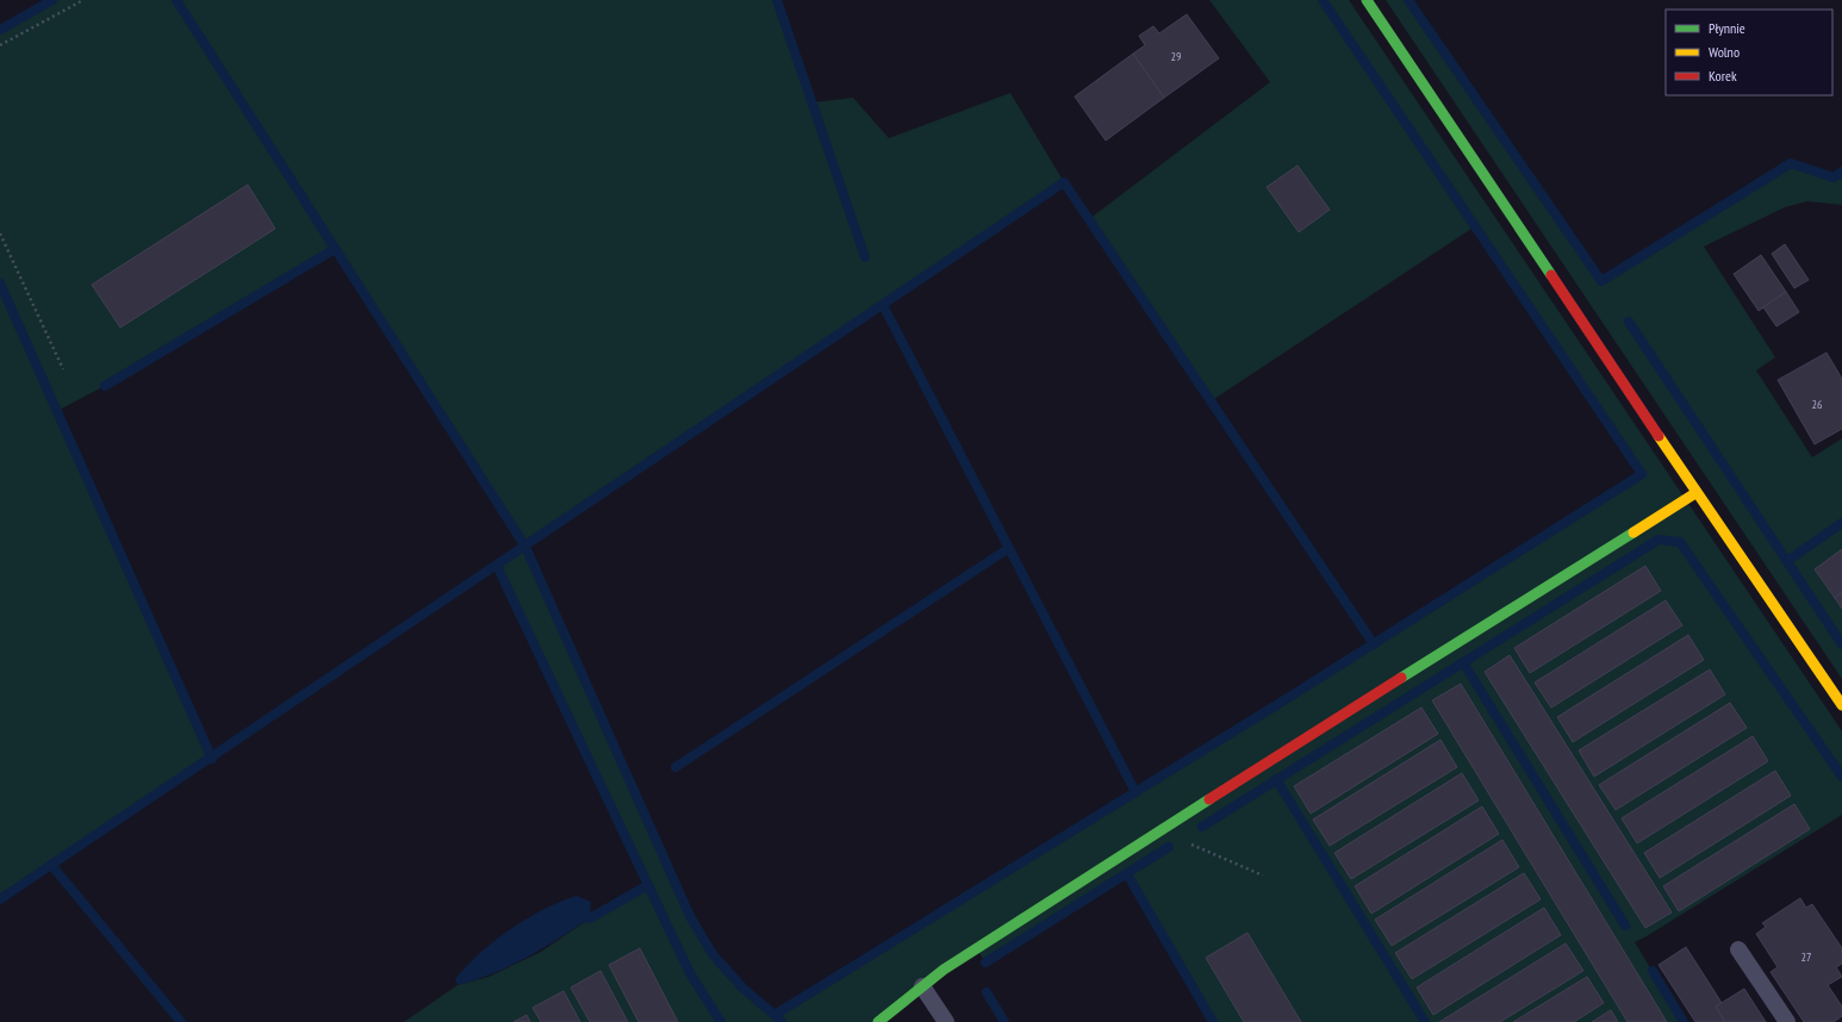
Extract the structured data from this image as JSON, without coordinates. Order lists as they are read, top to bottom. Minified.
{"house_numbers":["29","26","27"],"legend":["Płynnie","Wolno","Korek"]}
